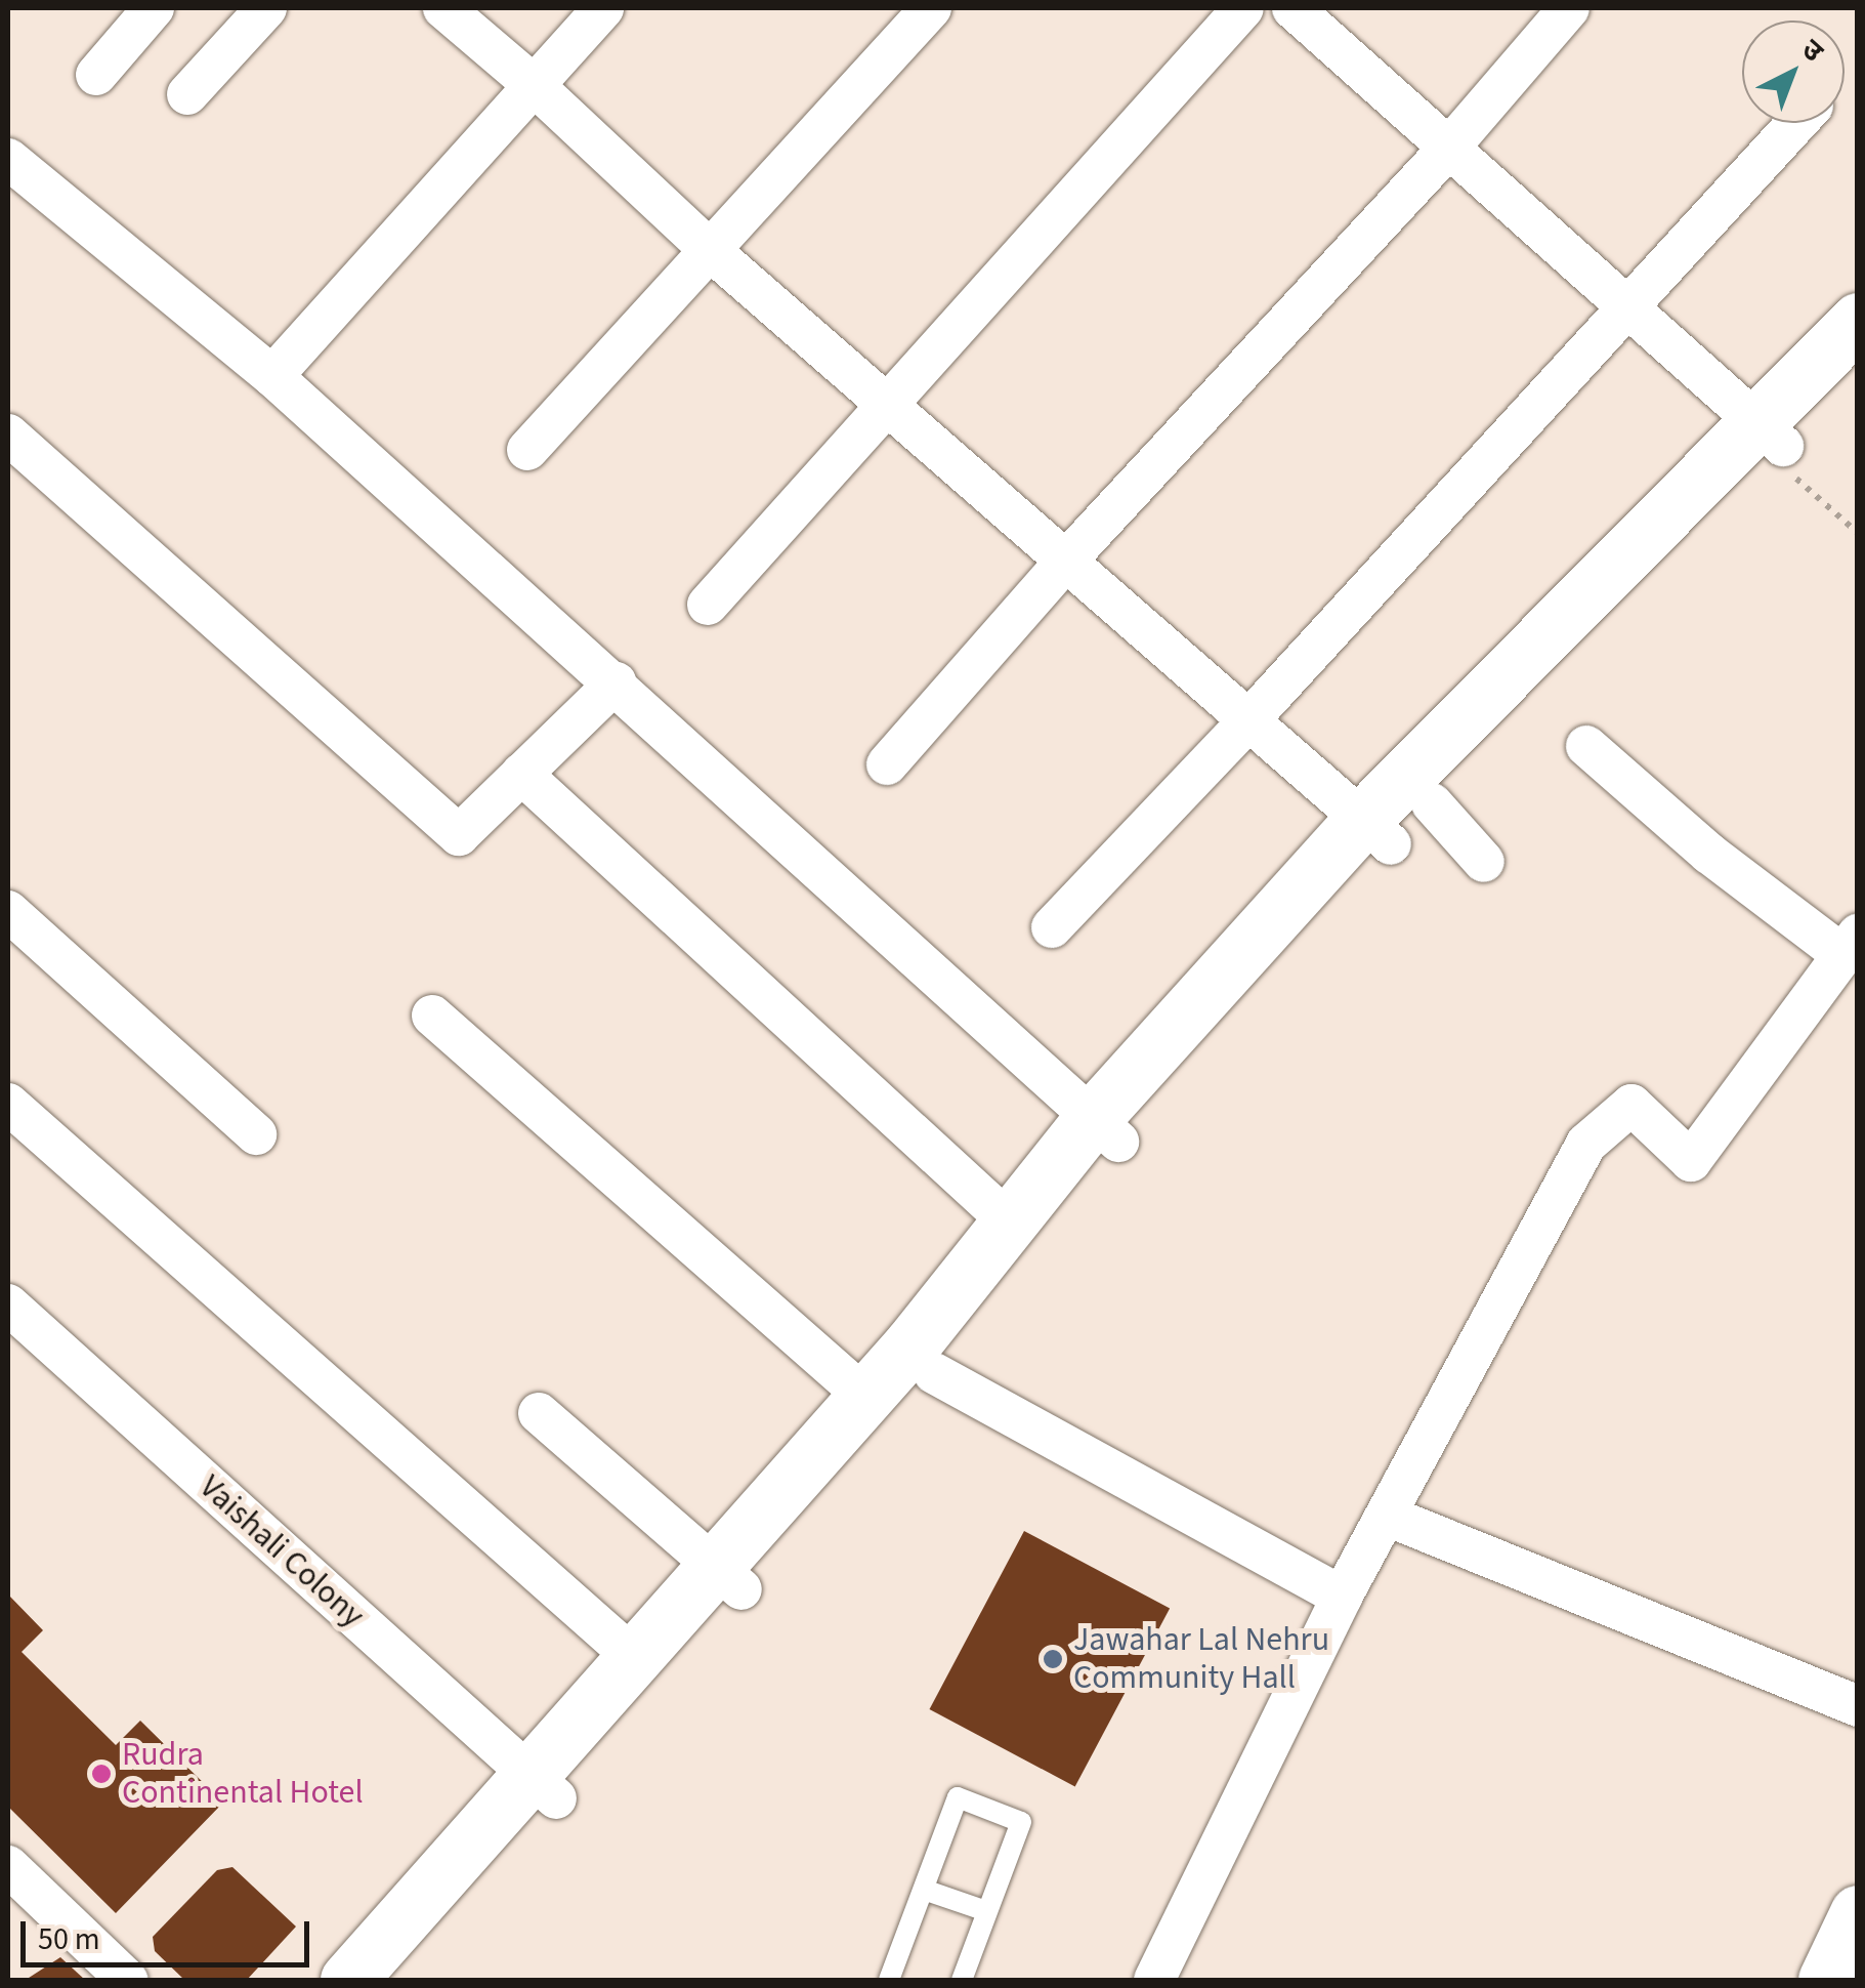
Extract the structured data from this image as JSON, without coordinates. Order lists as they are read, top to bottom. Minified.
{"streets":{"street":["Vaishali Colony"]},"places":["Jawahar Lal Nehru Community Hall","Rudra Continental Hotel"],"scale_bar":"50 m","north":"top right"}
